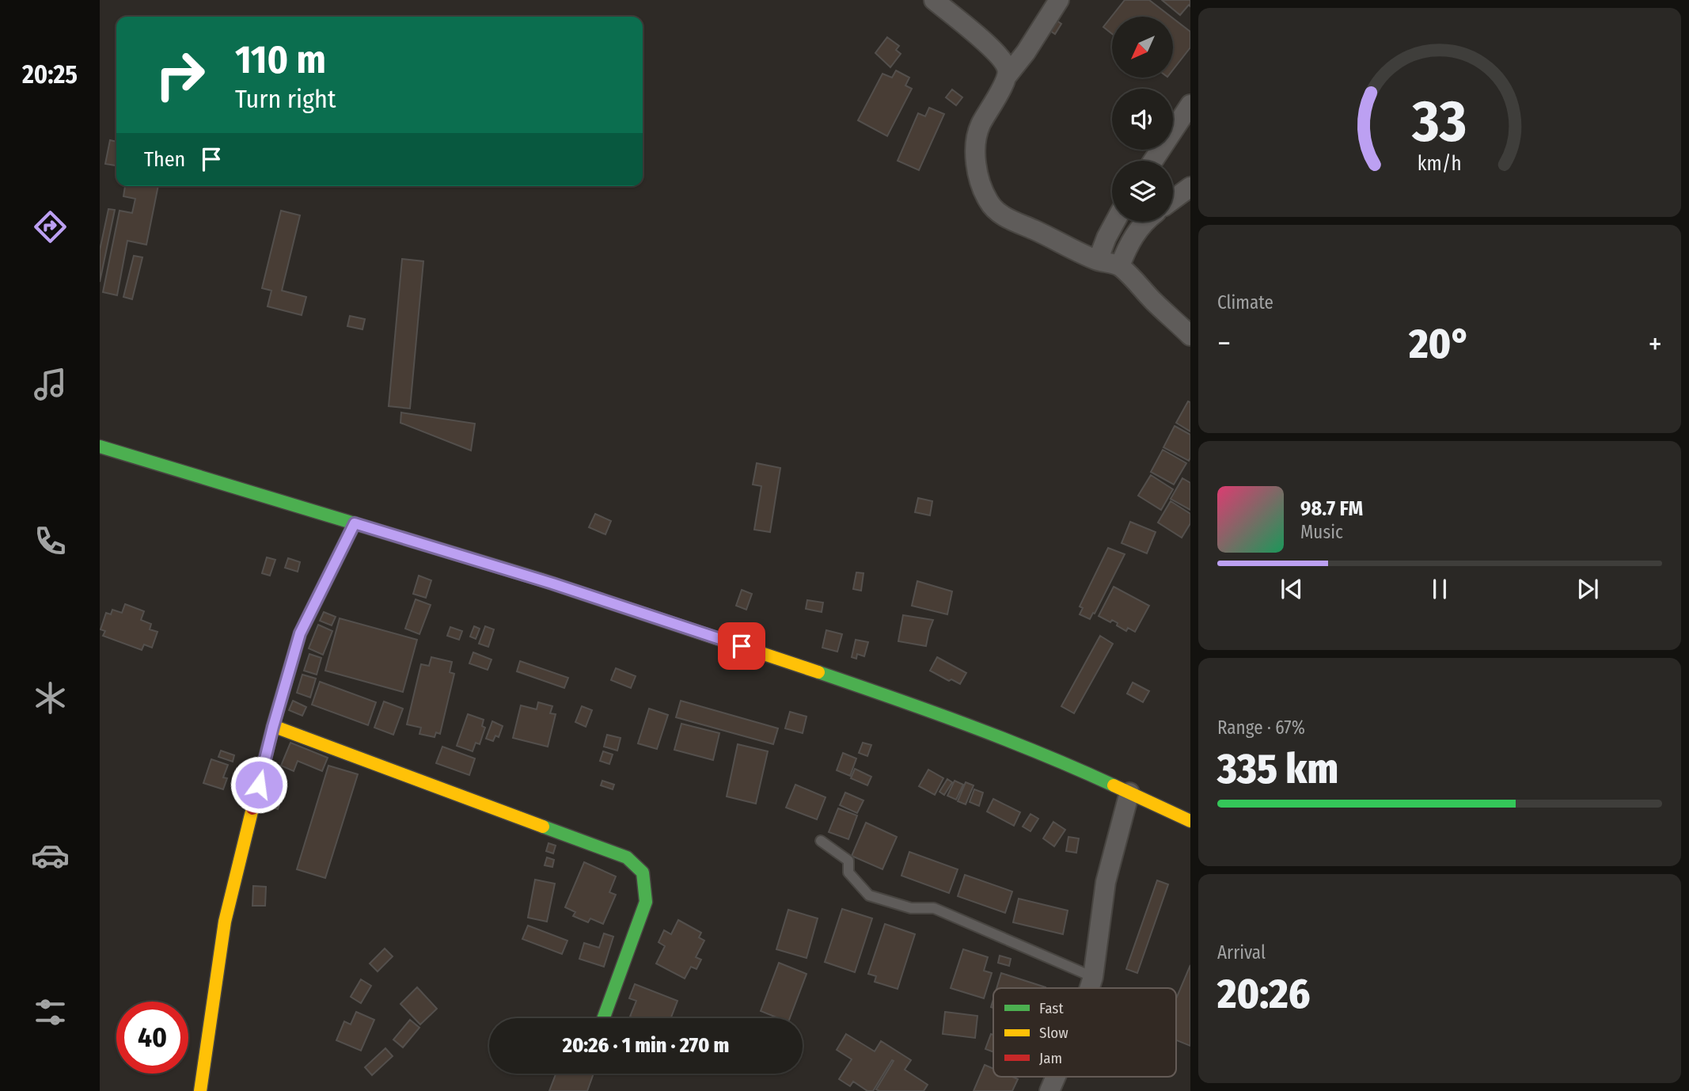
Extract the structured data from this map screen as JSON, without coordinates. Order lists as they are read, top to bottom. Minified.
{"legend":["Fast","Slow","Jam"],"north":"bottom left","page":{"tabs":"20:25","turn":["110 m","Turn right"],"then":"Then","tile":["Climate",["Range · 67%","335 km"],["Arrival","20:26"]],"heat":["−","20°","+"],"song":["98.7 FM","Music"],"limit":"40","trip":"20:26 · 1 min · 270 m","gauge":["33","km/h"]}}
